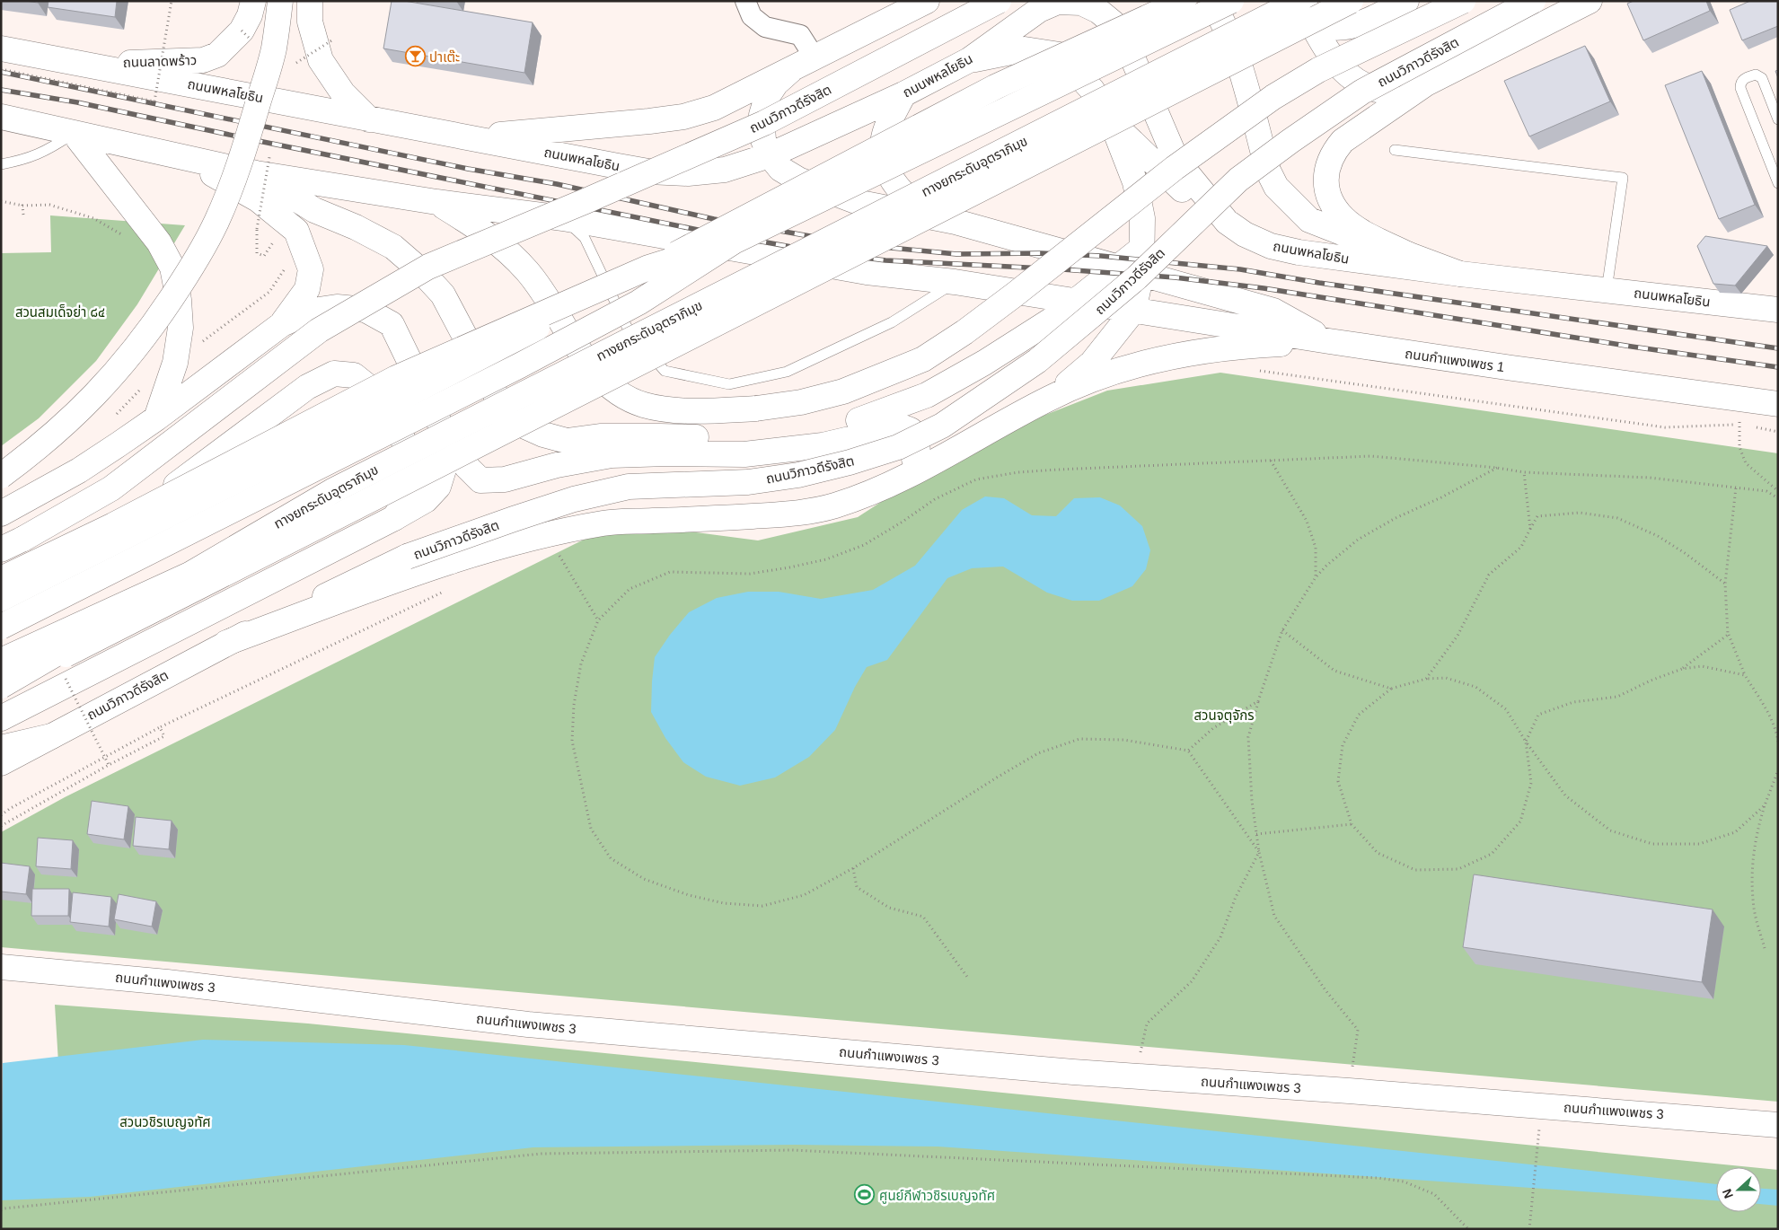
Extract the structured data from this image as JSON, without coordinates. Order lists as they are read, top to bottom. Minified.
{"streets":{"main road":["ถนนลาดพร้าว","ถนนวิภาวดีรังสิต","ถนนพหลโยธิน","ทางยกระดับอุตราภิมุข","ถนนกำแพงเพชร 1","ถนนกำแพงเพชร 3"]},"crossings":[["ถนนลาดพร้าว","ถนนพหลโยธิน"]],"parks":["สวนสมเด็จย่า ๘๔","สวนจตุจักร","สวนวชิรเบญจทัศ"],"places":{"bar":["ปาเต๊ะ"],"sports":["ศูนย์กีฬาวชิรเบญจทัศ"]},"north":"left"}
